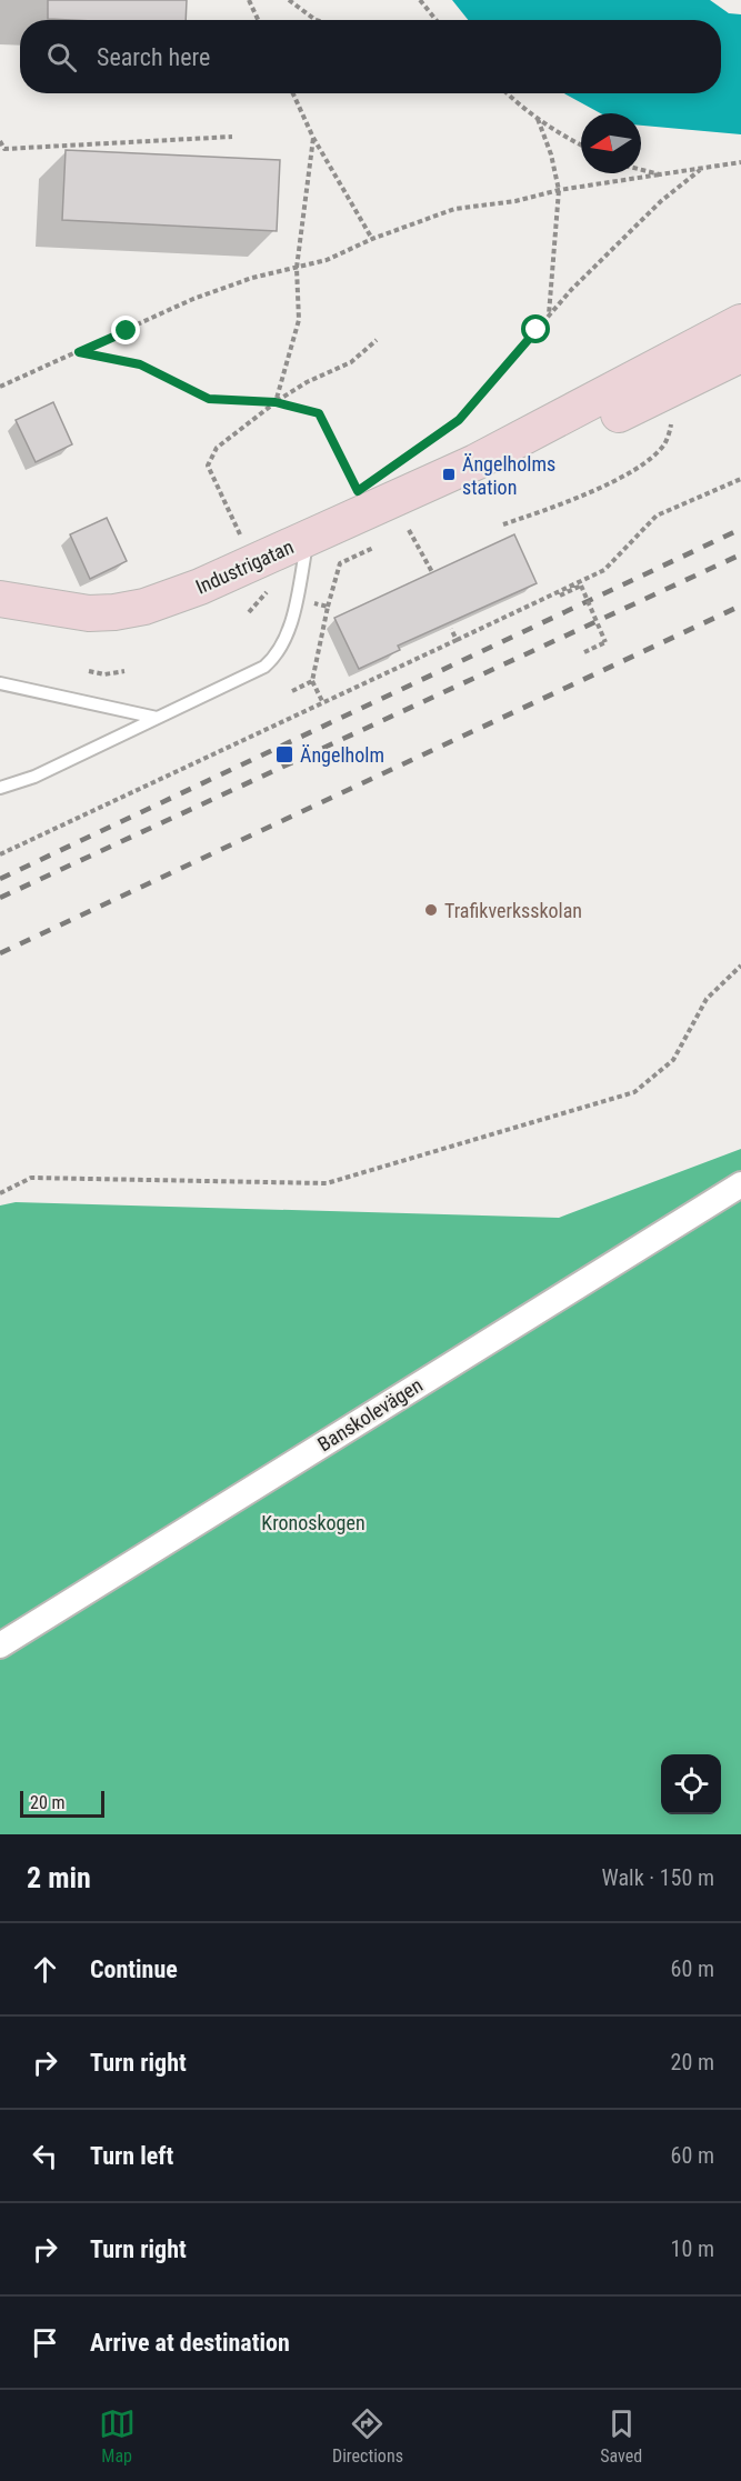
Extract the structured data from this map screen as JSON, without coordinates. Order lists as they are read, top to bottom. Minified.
{"streets":{"street":["Industrigatan","Banskolevägen"]},"parks":["Kronoskogen"],"places":{"transit":["Ängelholms station","Ängelholm"],"other":["Trafikverksskolan"]},"scale_bar":"20 m","north":"left","page":{"search":"Search here","scale":"20 m","heading":["2 min","Walk · 150 m"],"list":[["Continue","60 m"],["Turn right","20 m"],["Turn left","60 m"],["Turn right","10 m"],"Arrive at destination"],"nav":["Map","Directions","Saved"]}}
